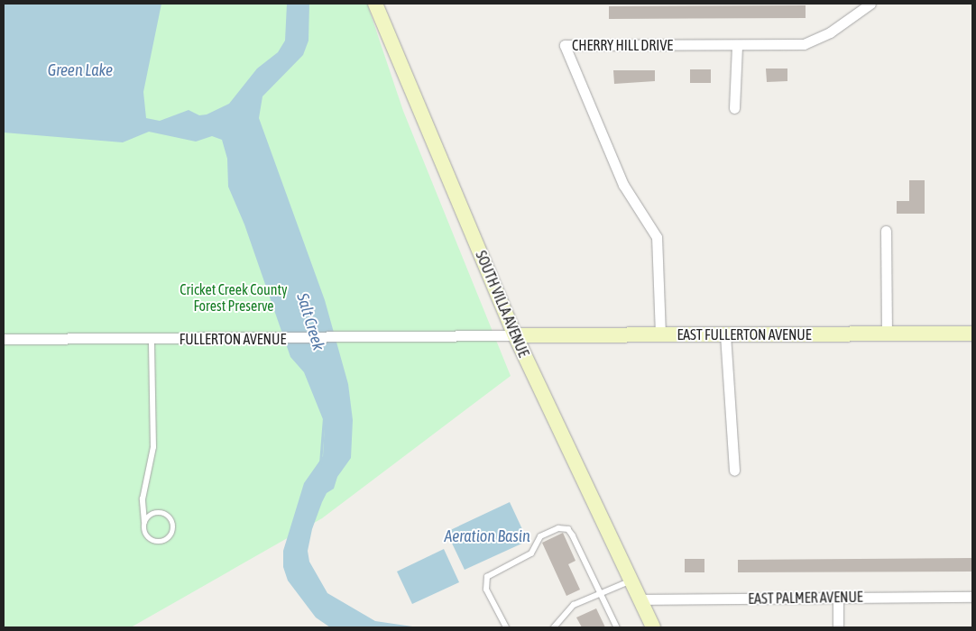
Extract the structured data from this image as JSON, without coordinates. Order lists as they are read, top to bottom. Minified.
{"streets":{"main road":["SOUTH VILLA AVENUE","EAST FULLERTON AVENUE"],"street":["CHERRY HILL DRIVE","FULLERTON AVENUE","EAST PALMER AVENUE"]},"crossings":[["CHERRY HILL DRIVE","EAST FULLERTON AVENUE"],["SOUTH VILLA AVENUE","EAST FULLERTON AVENUE"],["SOUTH VILLA AVENUE","FULLERTON AVENUE"],["SOUTH VILLA AVENUE","EAST PALMER AVENUE"],["EAST FULLERTON AVENUE","FULLERTON AVENUE"]],"water":["Green Lake","Salt Creek","Aeration Basin"],"parks":["Cricket Creek County Forest Preserve"]}
